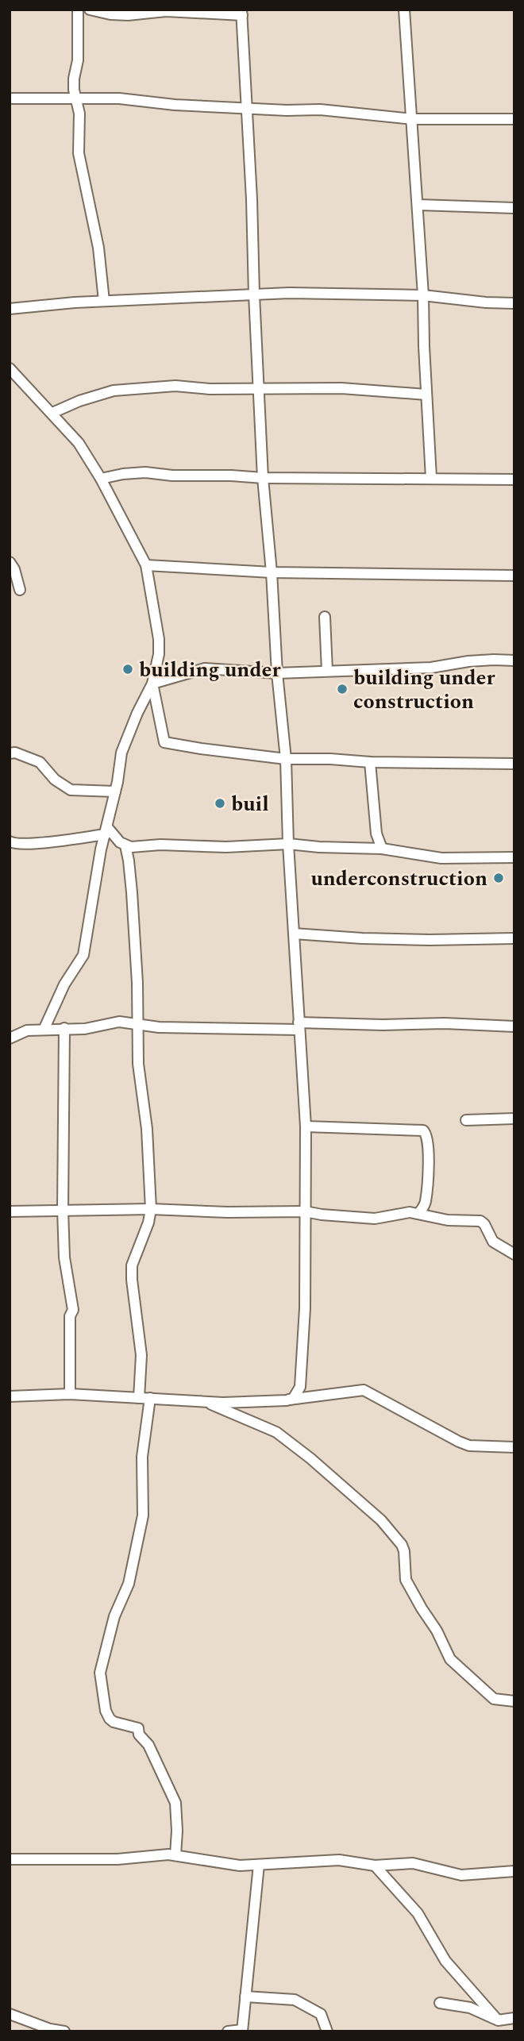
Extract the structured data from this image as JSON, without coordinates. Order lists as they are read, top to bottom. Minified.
{"places":["building under","building under construction","buil","underconstruction"]}
